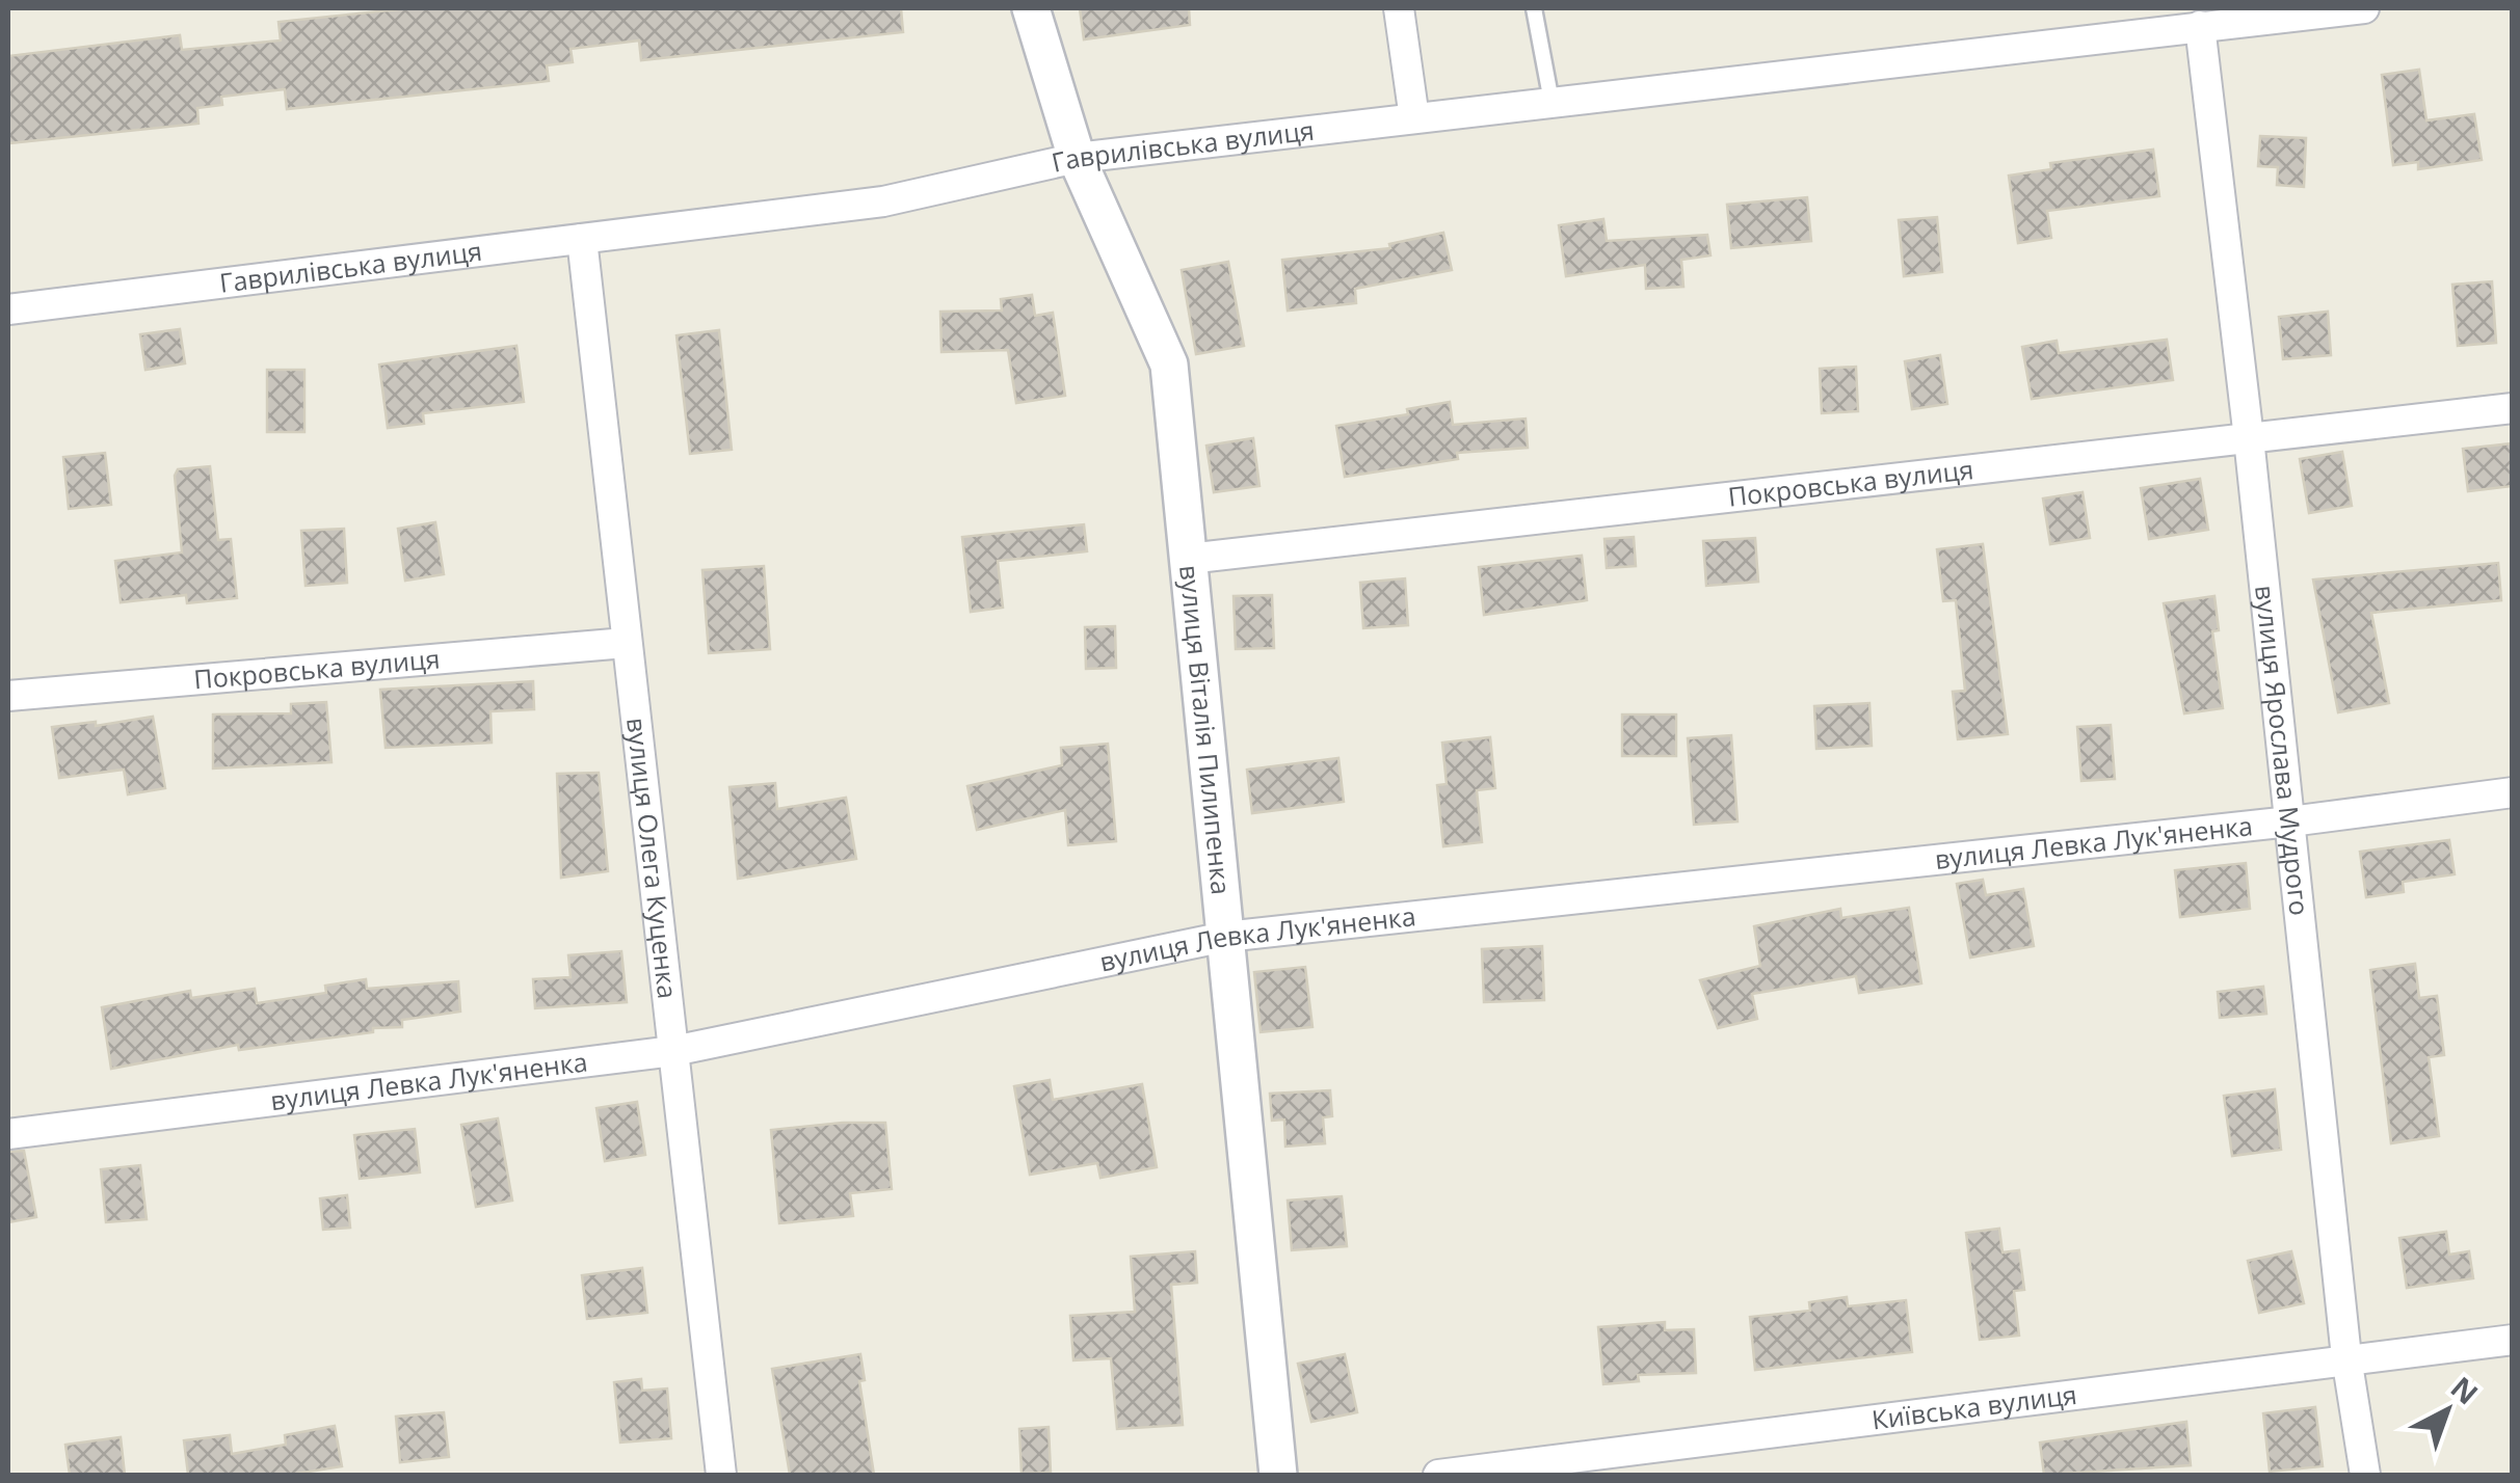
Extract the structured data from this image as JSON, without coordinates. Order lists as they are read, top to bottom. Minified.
{"streets":{"street":["Гаврилівська вулиця","Покровська вулиця","вулиця Віталія Пилипенка","вулиця Ярослава Мудрого","вулиця Левка Лук'яненка","вулиця Олега Куценка","Київська вулиця"]},"crossings":[["Гаврилівська вулиця","вулиця Віталія Пилипенка"],["Гаврилівська вулиця","вулиця Ярослава Мудрого"],["Гаврилівська вулиця","вулиця Олега Куценка"],["Покровська вулиця","вулиця Віталія Пилипенка"],["Покровська вулиця","вулиця Ярослава Мудрого"],["Покровська вулиця","вулиця Олега Куценка"],["вулиця Віталія Пилипенка","вулиця Левка Лук'яненка"],["вулиця Ярослава Мудрого","вулиця Левка Лук'яненка"],["вулиця Ярослава Мудрого","Київська вулиця"],["вулиця Левка Лук'яненка","вулиця Олега Куценка"]],"north":"top right"}
